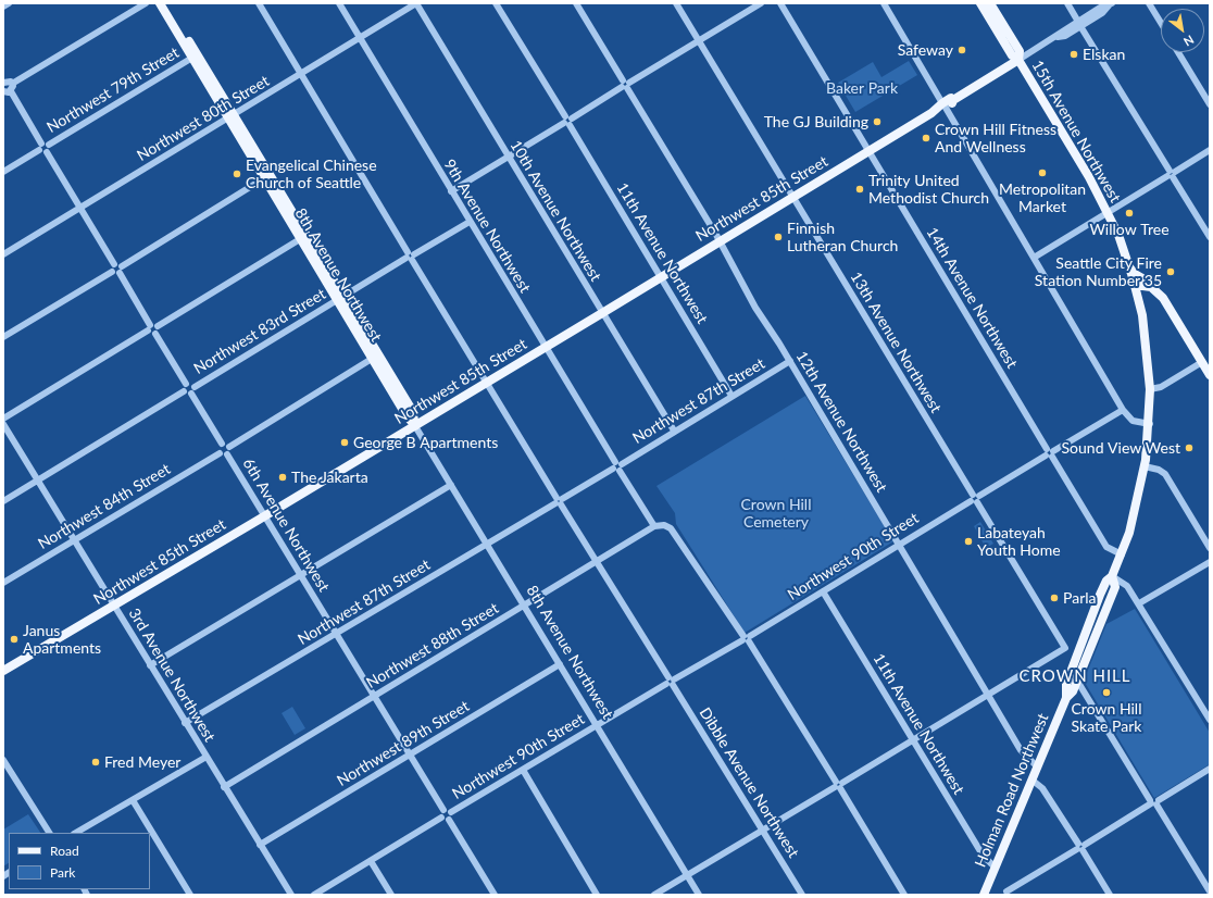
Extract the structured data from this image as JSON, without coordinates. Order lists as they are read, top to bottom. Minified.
{"streets":{"main road":["15th Avenue Northwest","Northwest 85th Street","8th Avenue Northwest","Holman Road Northwest"],"street":["Northwest 79th Street","Northwest 80th Street","10th Avenue Northwest","9th Avenue Northwest","11th Avenue Northwest","14th Avenue Northwest","Northwest 83rd Street","13th Avenue Northwest","Northwest 87th Street","12th Avenue Northwest","Northwest 84th Street","6th Avenue Northwest","Northwest 90th Street","Northwest 88th Street","3rd Avenue Northwest","Northwest 89th Street","Dibble Avenue Northwest"]},"crossings":[["Northwest 79th Street","8th Avenue Northwest"],["Northwest 80th Street","10th Avenue Northwest"],["Northwest 80th Street","9th Avenue Northwest"],["Northwest 80th Street","8th Avenue Northwest"],["Northwest 80th Street","Dibble Avenue Northwest"],["15th Avenue Northwest","Northwest 85th Street"],["15th Avenue Northwest","Holman Road Northwest"],["Northwest 85th Street","10th Avenue Northwest"],["Northwest 85th Street","9th Avenue Northwest"],["Northwest 85th Street","11th Avenue Northwest"],["Northwest 85th Street","8th Avenue Northwest"],["Northwest 85th Street","14th Avenue Northwest"],["Northwest 85th Street","13th Avenue Northwest"],["Northwest 85th Street","12th Avenue Northwest"],["Northwest 85th Street","6th Avenue Northwest"],["Northwest 85th Street","3rd Avenue Northwest"],["Northwest 85th Street","Dibble Avenue Northwest"],["10th Avenue Northwest","Northwest 87th Street"],["9th Avenue Northwest","Northwest 83rd Street"],["9th Avenue Northwest","Northwest 87th Street"],["9th Avenue Northwest","Northwest 88th Street"],["11th Avenue Northwest","Northwest 87th Street"],["11th Avenue Northwest","Northwest 90th Street"],["11th Avenue Northwest","Holman Road Northwest"],["8th Avenue Northwest","Northwest 83rd Street"],["8th Avenue Northwest","Northwest 87th Street"],["8th Avenue Northwest","Northwest 90th Street"],["8th Avenue Northwest","Northwest 88th Street"],["8th Avenue Northwest","Northwest 89th Street"],["14th Avenue Northwest","Northwest 90th Street"],["14th Avenue Northwest","Holman Road Northwest"],["Northwest 83rd Street","3rd Avenue Northwest"],["Northwest 83rd Street","Dibble Avenue Northwest"],["13th Avenue Northwest","Northwest 90th Street"],["Northwest 87th Street","12th Avenue Northwest"],["Northwest 87th Street","6th Avenue Northwest"],["Northwest 87th Street","3rd Avenue Northwest"],["Northwest 87th Street","Dibble Avenue Northwest"],["12th Avenue Northwest","Northwest 90th Street"],["12th Avenue Northwest","Holman Road Northwest"],["Northwest 84th Street","6th Avenue Northwest"],["Northwest 84th Street","3rd Avenue Northwest"],["6th Avenue Northwest","Northwest 90th Street"],["6th Avenue Northwest","Northwest 88th Street"],["6th Avenue Northwest","Northwest 89th Street"],["Northwest 90th Street","Dibble Avenue Northwest"],["Northwest 88th Street","3rd Avenue Northwest"],["Northwest 88th Street","Dibble Avenue Northwest"],["3rd Avenue Northwest","Northwest 89th Street"]],"districts":["CROWN HILL"],"parks":["Baker Park","Crown Hill Cemetery"],"places":["Safeway","Elskan","The GJ Building","Crown Hill Fitness And Wellness","Metropolitan Market","Evangelical Chinese Church of Seattle","Trinity United Methodist Church","Willow Tree","Finnish Lutheran Church","Seattle City Fire Station Number 35","George B Apartments","Sound View West","The Jakarta","Labateyah Youth Home","Parla","Janus Apartments","Crown Hill Skate Park","Fred Meyer"],"legend":["Road","Park"],"north":"bottom right"}
